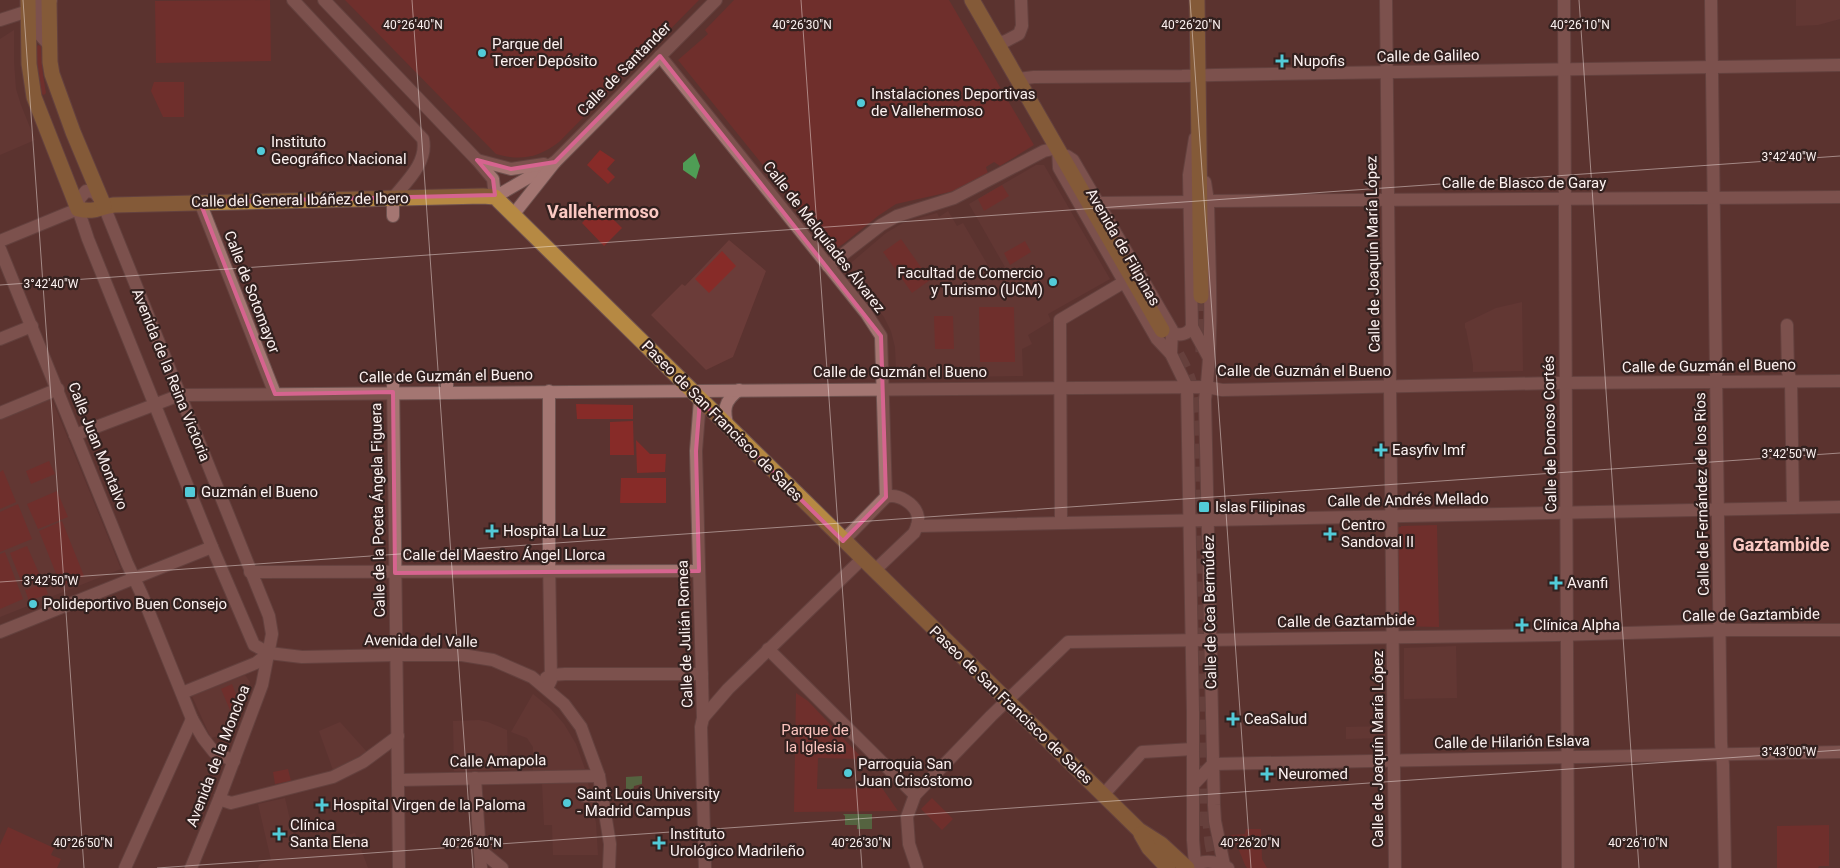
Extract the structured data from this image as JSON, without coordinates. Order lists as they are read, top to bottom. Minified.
{"streets":{"main road":["Calle del General Ibáñez de Ibero","Avenida de Filipinas","Avenida de la Reina Victoria","Paseo de San Francisco de Sales","Calle de Cea Bermúdez"],"street":["Calle de Galileo","Calle de Santander","Calle de Blasco de Garay","Calle de Melquíades Álvarez","Calle de Joaquín María López","Calle de Sotomayor","Calle de Guzmán el Bueno","Calle de Donoso Cortés","Calle Juan Montalvo","Calle de Fernández de los Ríos","Calle de Andrés Mellado","Calle de la Poeta Ángela Figuera","Calle del Maestro Ángel Llorca","Calle de Gaztambide","Calle de Julián Romea","Avenida del Valle","Calle de Hilarión Eslava","Avenida de la Moncloa","Calle Amapola"]},"crossings":[["Calle de Galileo","Avenida de Filipinas"],["Calle de Galileo","Calle de Joaquín María López"],["Calle de Galileo","Calle de Donoso Cortés"],["Calle de Galileo","Calle de Fernández de los Ríos"],["Calle de Galileo","Calle de Cea Bermúdez"],["Calle de Santander","Calle del General Ibáñez de Ibero"],["Calle de Santander","Calle de Melquíades Álvarez"],["Calle de Santander","Paseo de San Francisco de Sales"],["Calle de Blasco de Garay","Calle de Joaquín María López"],["Calle de Blasco de Garay","Calle de Donoso Cortés"],["Calle de Blasco de Garay","Calle de Fernández de los Ríos"],["Calle de Blasco de Garay","Calle de Cea Bermúdez"],["Calle del General Ibáñez de Ibero","Calle de Sotomayor"],["Calle del General Ibáñez de Ibero","Avenida de la Reina Victoria"],["Calle del General Ibáñez de Ibero","Paseo de San Francisco de Sales"],["Calle de Melquíades Álvarez","Calle de Guzmán el Bueno"],["Avenida de Filipinas","Calle de Guzmán el Bueno"],["Avenida de Filipinas","Calle de Cea Bermúdez"],["Calle de Joaquín María López","Calle de Guzmán el Bueno"],["Calle de Joaquín María López","Calle de Andrés Mellado"],["Calle de Joaquín María López","Calle de Gaztambide"],["Calle de Joaquín María López","Calle de Hilarión Eslava"],["Calle de Sotomayor","Calle de Guzmán el Bueno"],["Calle de Guzmán el Bueno","Avenida de la Reina Victoria"],["Calle de Guzmán el Bueno","Paseo de San Francisco de Sales"],["Calle de Guzmán el Bueno","Calle de Donoso Cortés"],["Calle de Guzmán el Bueno","Calle Juan Montalvo"],["Calle de Guzmán el Bueno","Calle de Fernández de los Ríos"],["Calle de Guzmán el Bueno","Calle de la Poeta Ángela Figuera"],["Calle de Guzmán el Bueno","Calle de Cea Bermúdez"],["Calle de Guzmán el Bueno","Calle de Julián Romea"],["Avenida de la Reina Victoria","Calle del Maestro Ángel Llorca"],["Avenida de la Reina Victoria","Avenida del Valle"],["Avenida de la Reina Victoria","Avenida de la Moncloa"],["Paseo de San Francisco de Sales","Calle de Cea Bermúdez"],["Paseo de San Francisco de Sales","Calle de Gaztambide"],["Paseo de San Francisco de Sales","Calle de Julián Romea"],["Calle de Donoso Cortés","Calle de Andrés Mellado"],["Calle de Donoso Cortés","Calle de Gaztambide"],["Calle de Donoso Cortés","Calle de Hilarión Eslava"],["Calle Juan Montalvo","Avenida de la Moncloa"],["Calle de Fernández de los Ríos","Calle de Andrés Mellado"],["Calle de Fernández de los Ríos","Calle de Gaztambide"],["Calle de Fernández de los Ríos","Calle de Hilarión Eslava"],["Calle de Andrés Mellado","Calle de Cea Bermúdez"],["Calle de la Poeta Ángela Figuera","Calle del Maestro Ángel Llorca"],["Calle de la Poeta Ángela Figuera","Avenida del Valle"],["Calle de la Poeta Ángela Figuera","Calle Amapola"],["Calle del Maestro Ángel Llorca","Calle de Julián Romea"],["Calle de Cea Bermúdez","Calle de Gaztambide"],["Calle de Cea Bermúdez","Calle de Hilarión Eslava"],["Avenida del Valle","Avenida de la Moncloa"],["Avenida del Valle","Calle Amapola"]],"districts":["Vallehermoso","Gaztambide"],"parks":["Parque de la Iglesia"],"places":{"other":["Parque del Tercer Depósito","Instalaciones Deportivas de Vallehermoso","Instituto Geográfico Nacional","Facultad de Comercio y Turismo (UCM)","Polideportivo Buen Consejo","Parroquia San Juan Crisóstomo","Saint Louis University - Madrid Campus"],"health":["Nupofis","Easyfiv Imf","Hospital La Luz","Centro Sandoval II","Avanfi","Clínica Alpha","CeaSalud","Neuromed","Hospital Virgen de la Paloma","Clínica Santa Elena","Instituto Urológico Madrileño"],"transit":["Guzmán el Bueno","Islas Filipinas"]},"coordinates":["40°26'40\"N","40°26'30\"N","40°26'20\"N","40°26'10\"N","3°42'40\"W","3°42'50\"W","3°43'00\"W","40°26'50\"N"]}
